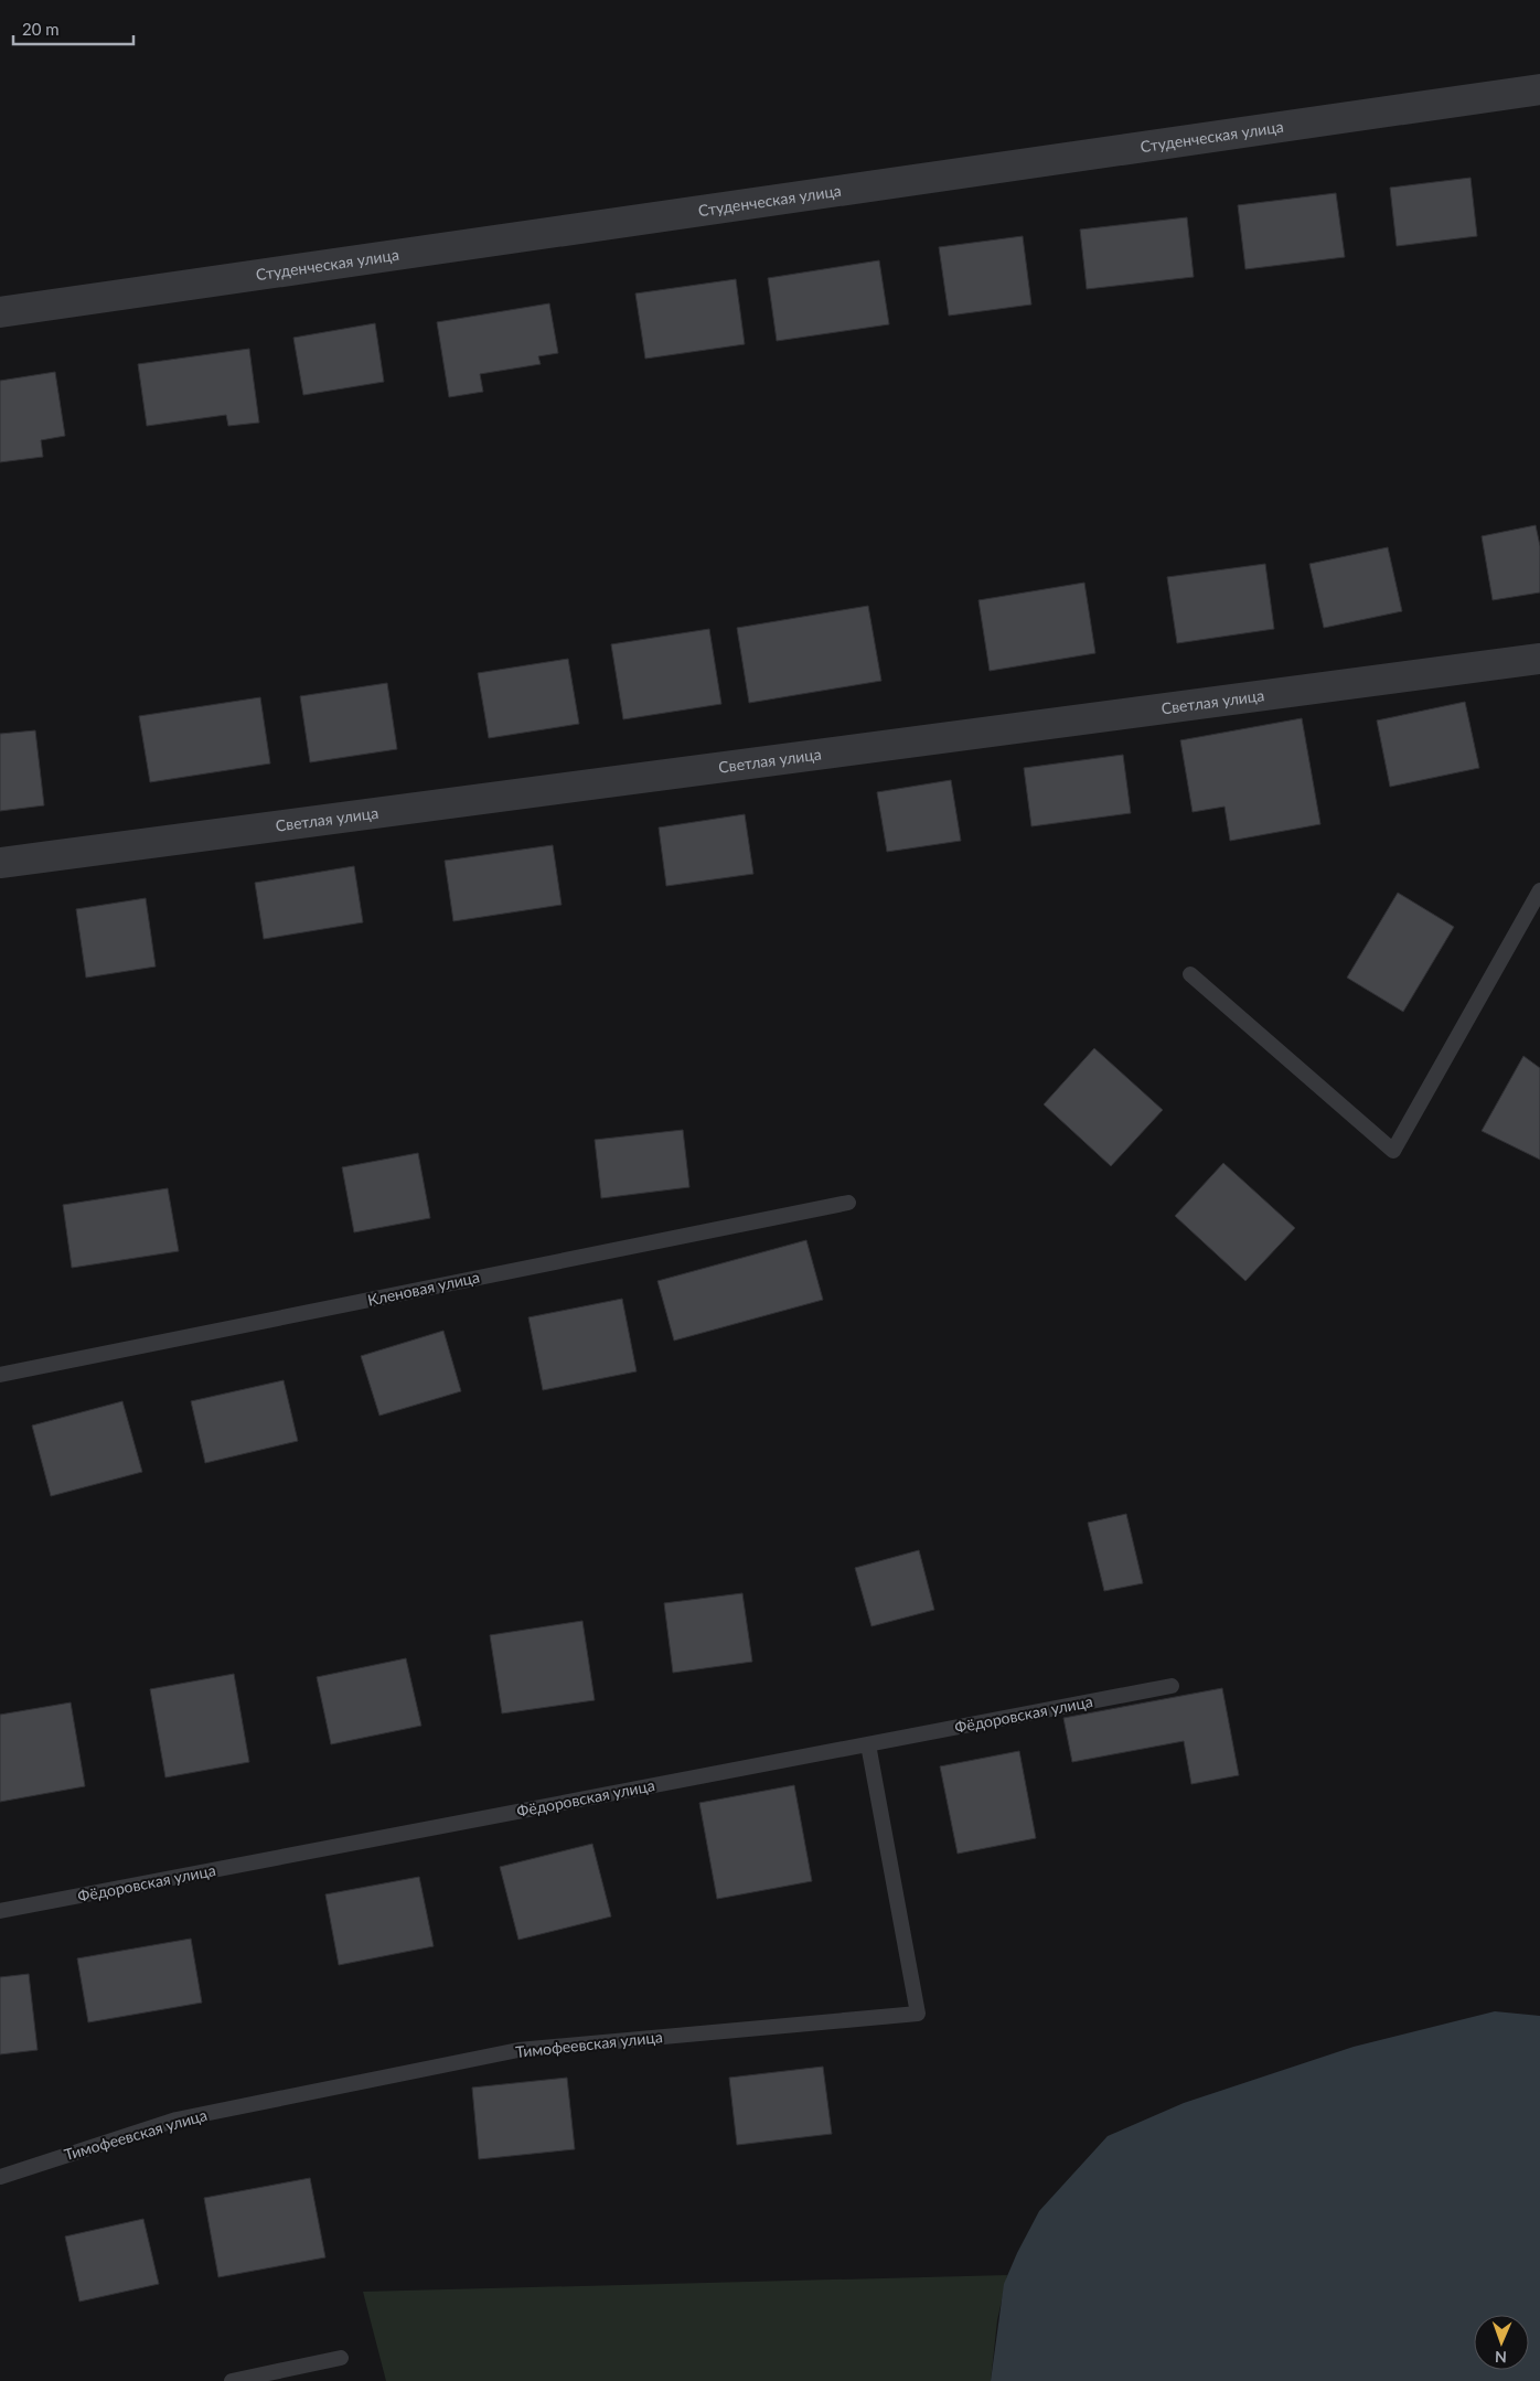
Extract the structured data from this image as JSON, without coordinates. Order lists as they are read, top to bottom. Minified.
{"streets":{"street":["Студенческая улица","Светлая улица"],"lane":["Кленовая улица","Фёдоровская улица","Тимофеевская улица"]},"crossings":[["Фёдоровская улица","Тимофеевская улица"]],"scale_bar":"20 m","north":"bottom"}
